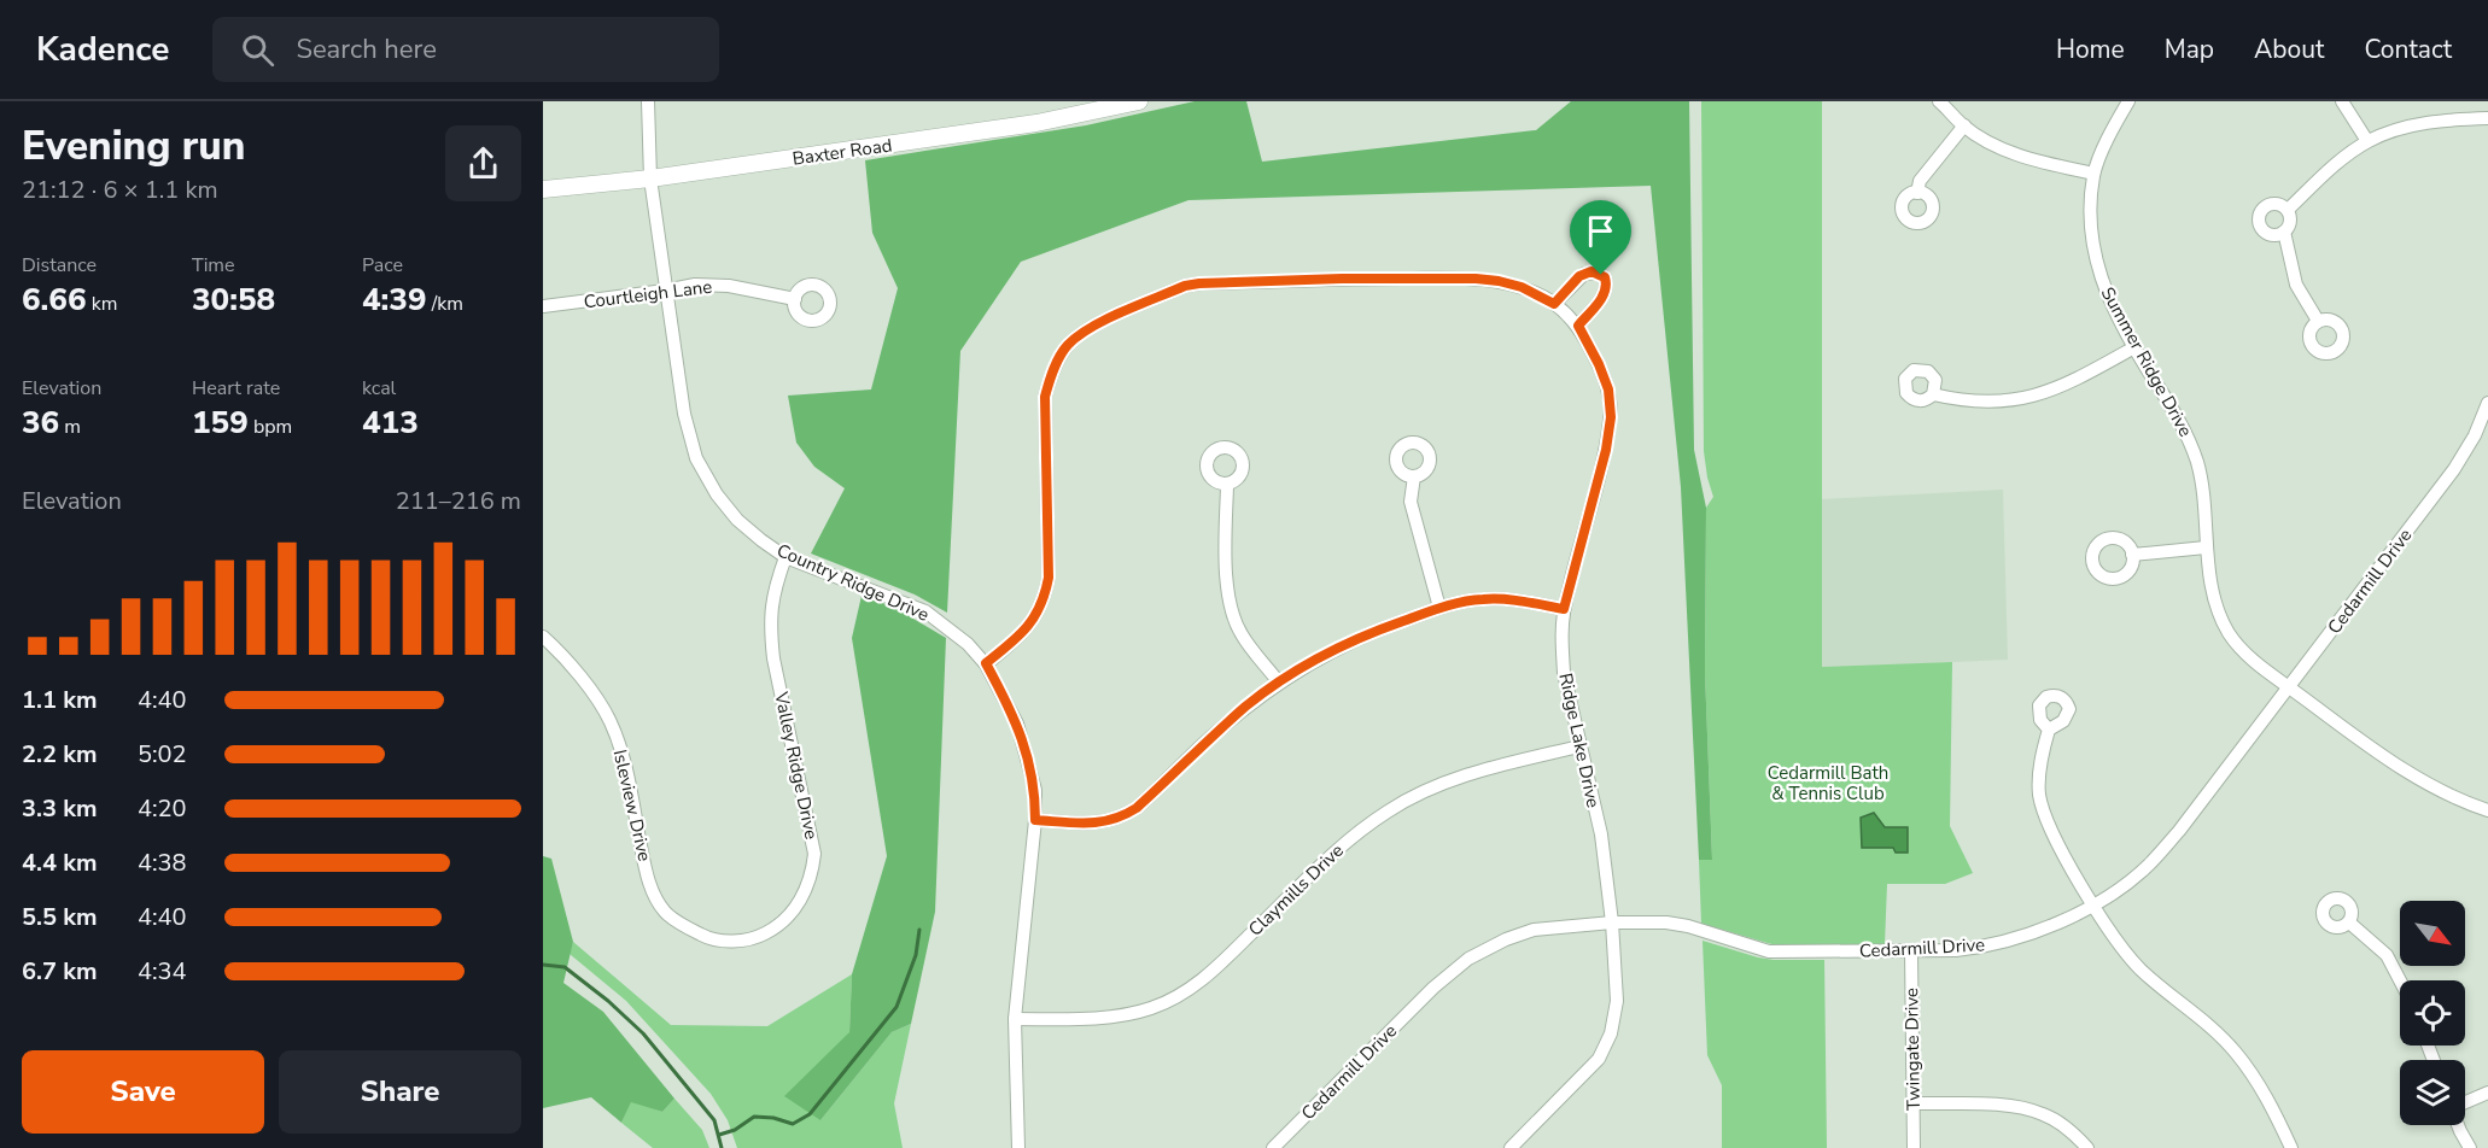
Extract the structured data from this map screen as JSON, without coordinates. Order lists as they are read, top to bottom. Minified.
{"streets":{"main road":["Baxter Road"],"street":["Courtleigh Lane","Summer Ridge Drive","Cedarmill Drive","Country Ridge Drive","Ridge Lake Drive","Valley Ridge Drive","Isleview Drive","Claymills Drive","Twingate Drive"]},"crossings":[["Baxter Road","Country Ridge Drive"],["Courtleigh Lane","Country Ridge Drive"],["Summer Ridge Drive","Cedarmill Drive"],["Cedarmill Drive","Ridge Lake Drive"],["Cedarmill Drive","Twingate Drive"],["Country Ridge Drive","Ridge Lake Drive"],["Country Ridge Drive","Valley Ridge Drive"],["Country Ridge Drive","Claymills Drive"],["Ridge Lake Drive","Claymills Drive"],["Valley Ridge Drive","Isleview Drive"]],"parks":["Cedarmill Bath & Tennis Club"],"north":"bottom right","page":{"header":"Kadence","search":"Search here","nav":["Home","Map","About","Contact"],"heading":["Evening run","21:12 · 6 × 1.1 km"],"stats":[["Distance","6.66 km"],["Time","30:58"],["Pace","4:39 /km"],["Elevation","36 m"],["Heart rate","159 bpm"],["kcal","413"]],"chart":["Elevation","211–216 m"],"list":[{"name":"1.1 km","note":"4:40"},{"name":"2.2 km","note":"5:02"},{"name":"3.3 km","note":"4:20"},{"name":"4.4 km","note":"4:38"},{"name":"5.5 km","note":"4:40"},{"name":"6.7 km","note":"4:34"}],"buttons":["Save","Share"]}}
